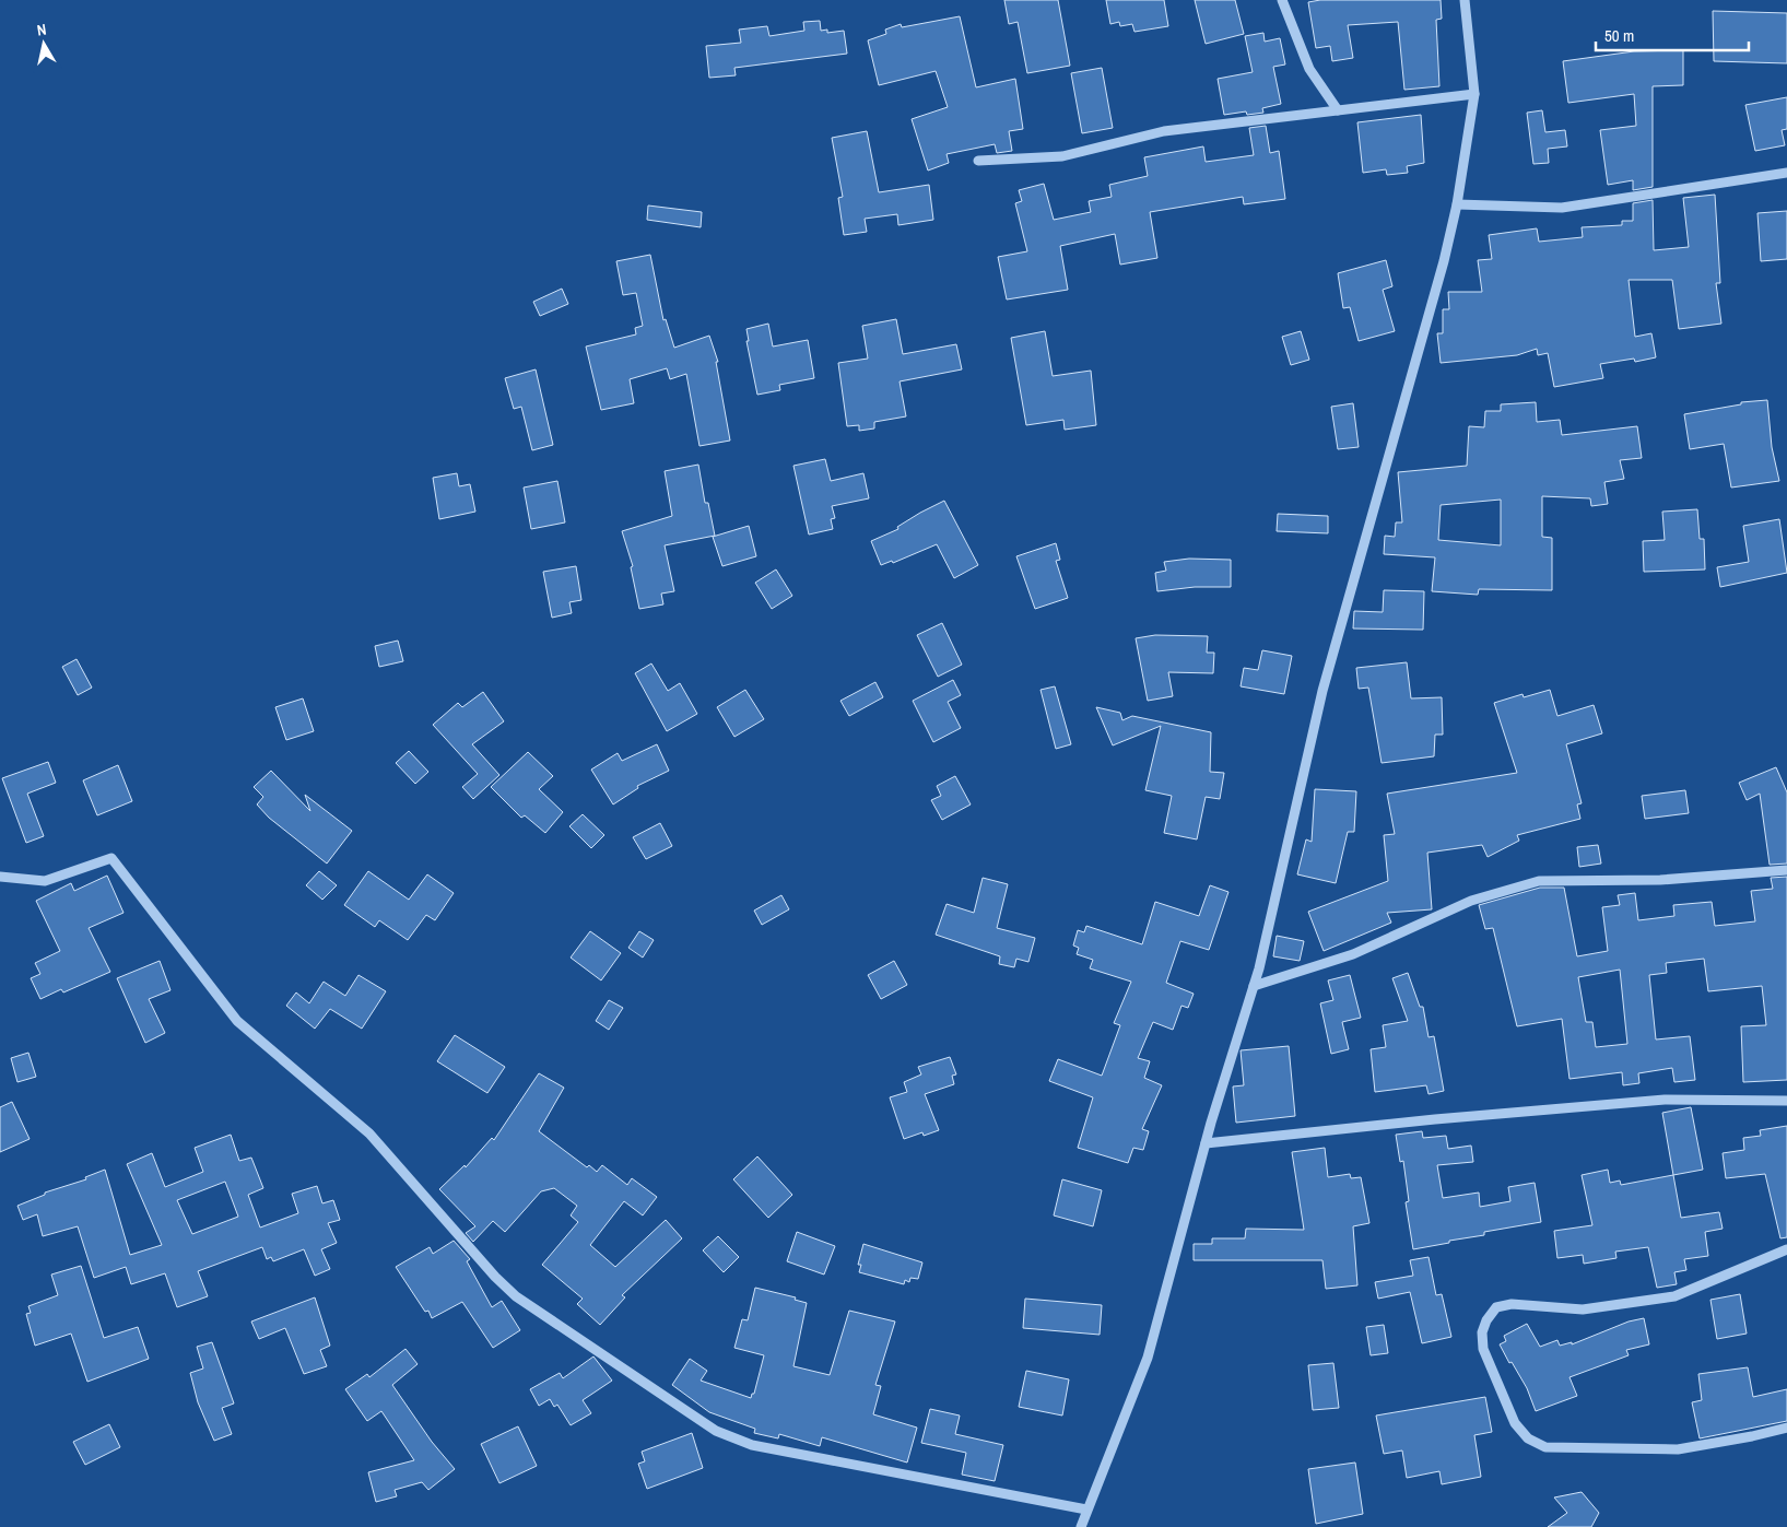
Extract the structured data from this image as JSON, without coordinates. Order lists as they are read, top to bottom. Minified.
{"scale_bar":"50 m","north":"top"}
